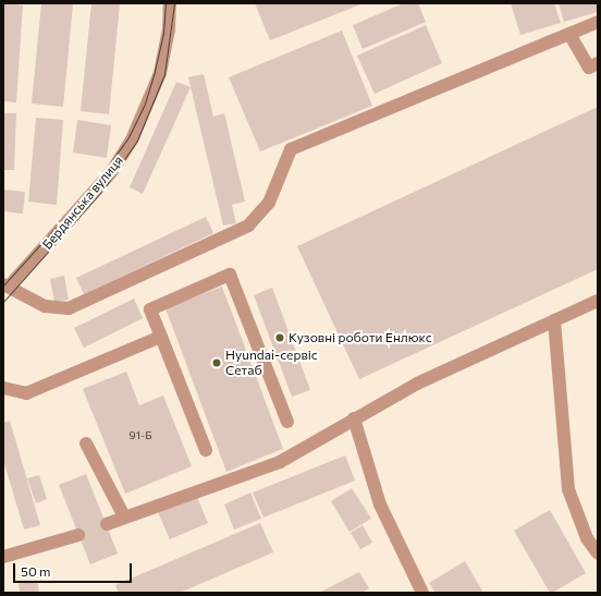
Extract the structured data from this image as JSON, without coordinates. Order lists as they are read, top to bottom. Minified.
{"streets":{"street":["Бердянська вулиця"]},"places":["Кузовні роботи Енлюкс","Hyundai-сервіс Сетаб"],"house_numbers":["91-Б"],"scale_bar":"50 m"}
